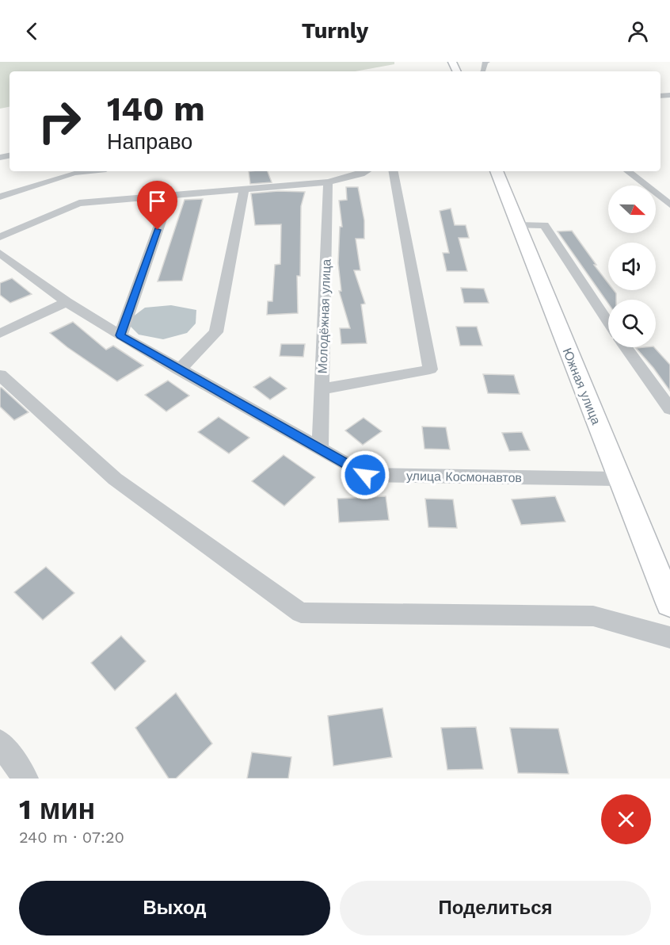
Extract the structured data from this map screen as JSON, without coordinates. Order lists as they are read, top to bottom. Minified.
{"streets":{"main road":["Южная улица"],"street":["Молодёжная улица","улица Космонавтов"]},"crossings":[["Молодёжная улица","улица Космонавтов"],["Южная улица","улица Космонавтов"]],"north":"right","page":{"header":"Turnly","turn":["140 m","Направо"],"heading":["1 мин","240 m · 07:20"],"buttons":["Выход","Поделиться"]}}
